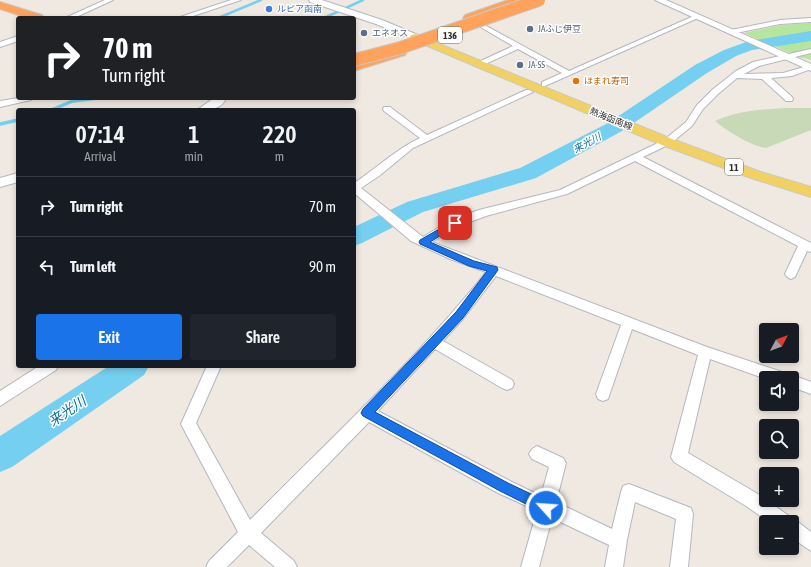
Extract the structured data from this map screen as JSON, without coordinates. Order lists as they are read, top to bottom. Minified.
{"streets":{"highway":["136"],"main road":["熱海函南線","11"]},"crossings":[["136","熱海函南線"]],"water":["来光川"],"places":["ルピア函南","JAふじ伊豆","エネオス","JA-SS","ほまれ寿司"],"north":"top right","page":{"turn":["70 m","Turn right"],"eta":["07:14","Arrival","1","min","220","m"],"list":[{"name":"Turn right","value":"70 m"},{"name":"Turn left","value":"90 m"}],"buttons":["Exit","Share"],"map_buttons":["+","−"]}}
